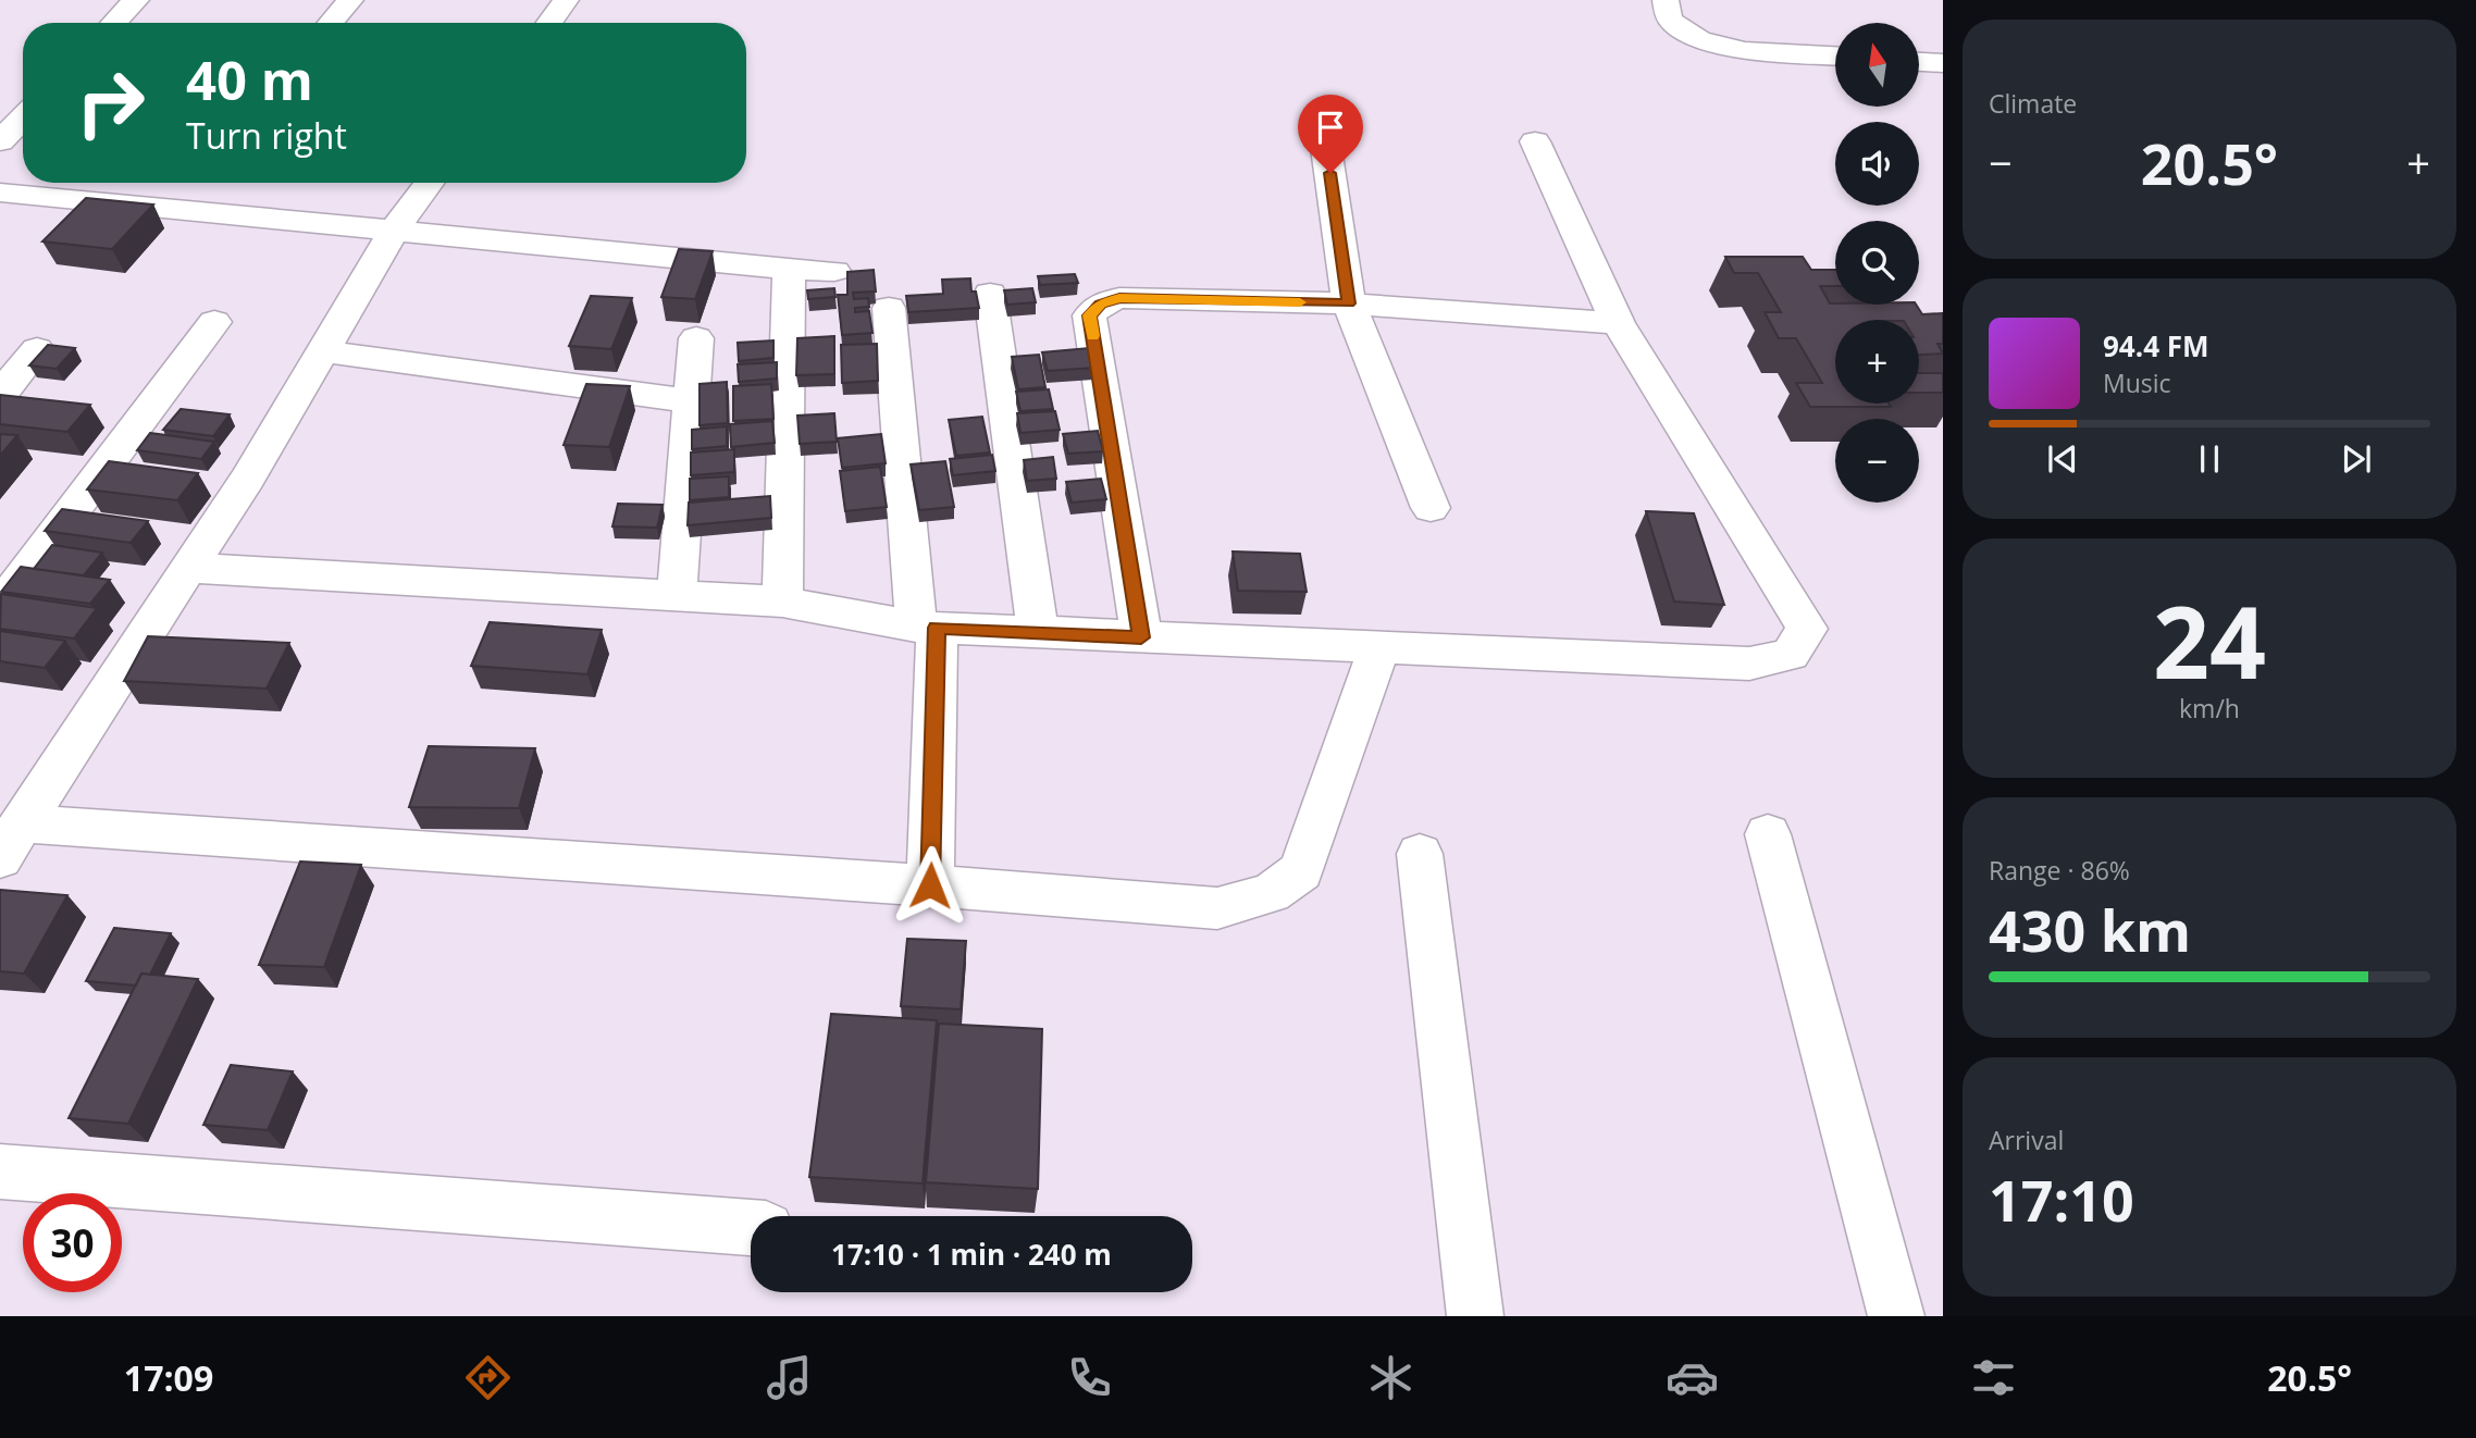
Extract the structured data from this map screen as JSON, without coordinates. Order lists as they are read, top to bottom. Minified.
{"north":"top","page":{"tile":["Climate",["24","km/h"],["Range · 86%","430 km"],["Arrival","17:10"]],"map_buttons":["+","−"],"turn":["40 m","Turn right"],"heat":["−","20.5°","+"],"song":["94.4 FM","Music"],"limit":"30","trip":"17:10 · 1 min · 240 m","tabs":["17:09","20.5°"]}}
